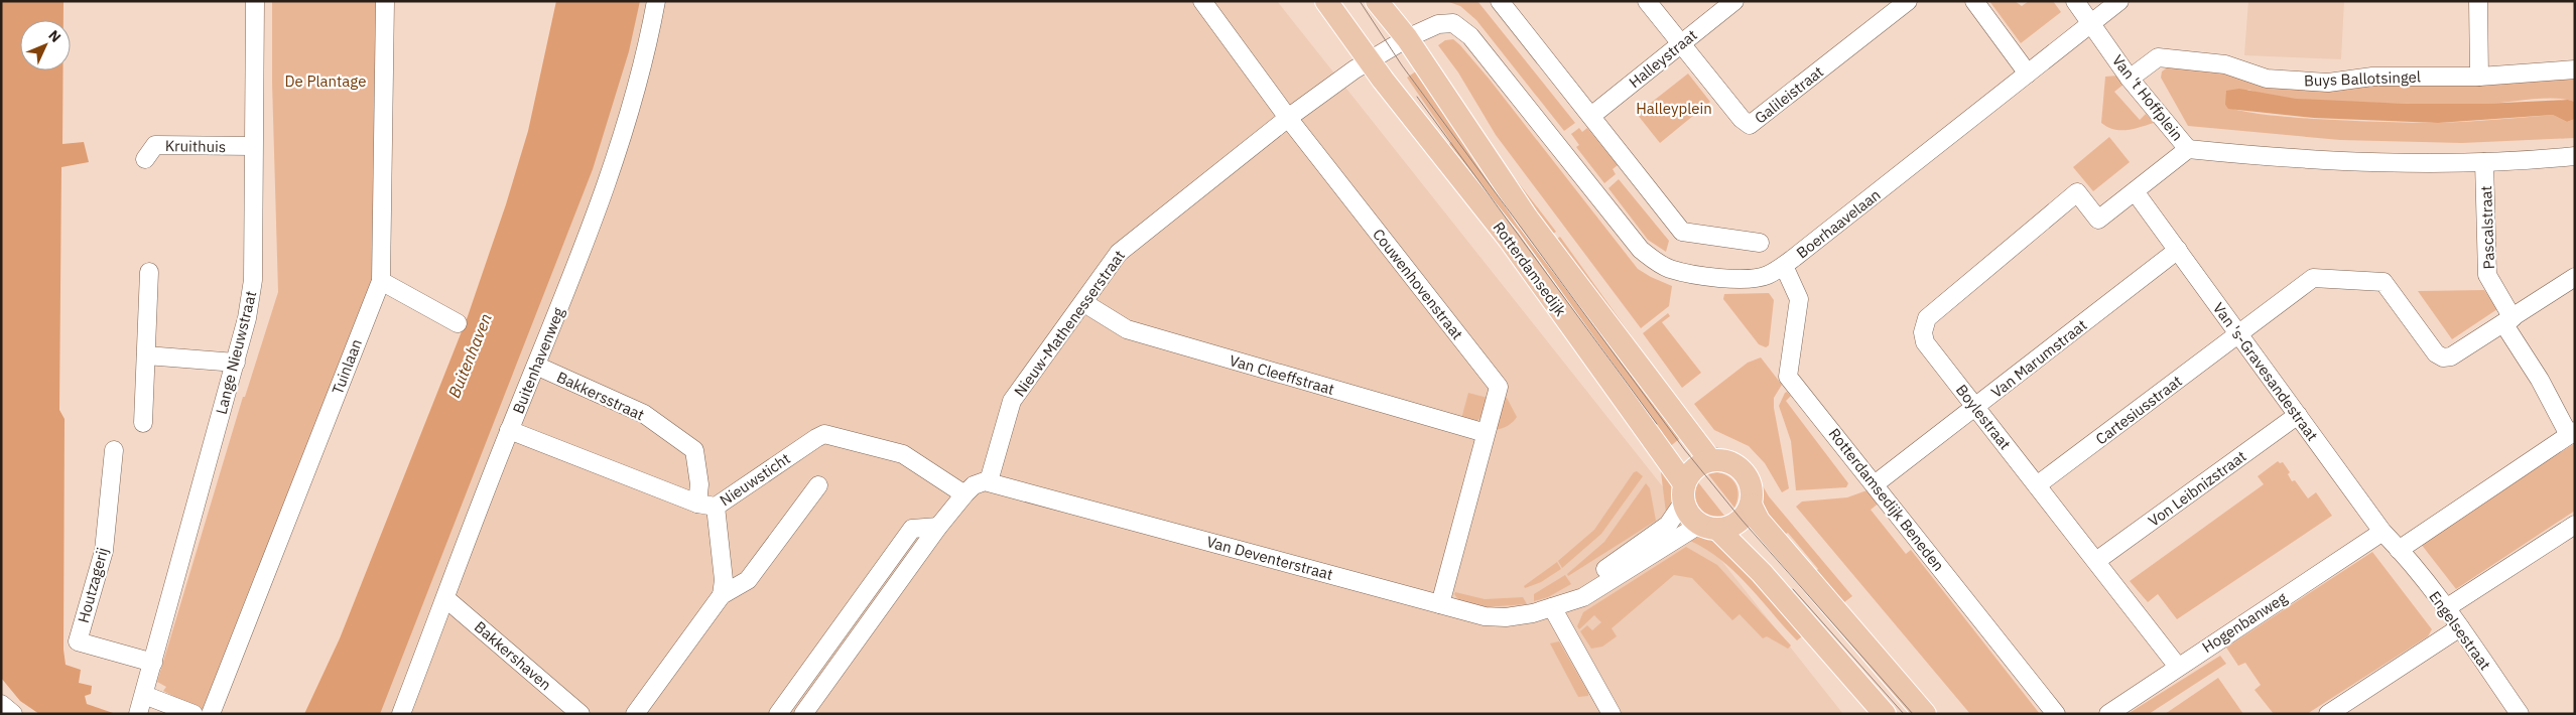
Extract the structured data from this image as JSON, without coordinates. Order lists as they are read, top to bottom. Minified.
{"streets":{"main road":["Rotterdamsedijk"],"street":["Halleystraat","Buys Ballotsingel","Galileistraat","Van 't Hoffplein","Kruithuis","Boerhaavelaan","Pascalstraat","Couwenhovenstraat","Nieuw-Mathenesserstraat","Lange Nieuwstraat","Van Marumstraat","Buitenhavenweg","Tuinlaan","Van 's-Gravesandestraat","Van Cleeffstraat","Bakkersstraat","Cartesiusstraat","Boylestraat","Nieuwsticht","Von Leibnizstraat","Rotterdamsedijk Beneden","Van Deventerstraat","Houtzagerij","Hogenbanweg","Engelsestraat","Bakkershaven"]},"crossings":[["Halleystraat","Galileistraat"],["Buys Ballotsingel","Van 't Hoffplein"],["Van 't Hoffplein","Boerhaavelaan"],["Van 't Hoffplein","Van 's-Gravesandestraat"],["Van 't Hoffplein","Boylestraat"],["Kruithuis","Lange Nieuwstraat"],["Boerhaavelaan","Rotterdamsedijk"],["Boerhaavelaan","Rotterdamsedijk Beneden"],["Pascalstraat","Cartesiusstraat"],["Rotterdamsedijk","Nieuw-Mathenesserstraat"],["Rotterdamsedijk","Van Deventerstraat"],["Couwenhovenstraat","Nieuw-Mathenesserstraat"],["Couwenhovenstraat","Van Cleeffstraat"],["Couwenhovenstraat","Van Deventerstraat"],["Nieuw-Mathenesserstraat","Van Cleeffstraat"],["Nieuw-Mathenesserstraat","Van Deventerstraat"],["Lange Nieuwstraat","Houtzagerij"],["Van Marumstraat","Van 's-Gravesandestraat"],["Van Marumstraat","Boylestraat"],["Van Marumstraat","Rotterdamsedijk Beneden"],["Buitenhavenweg","Bakkersstraat"],["Buitenhavenweg","Nieuwsticht"],["Buitenhavenweg","Bakkershaven"],["Van 's-Gravesandestraat","Cartesiusstraat"],["Van 's-Gravesandestraat","Von Leibnizstraat"],["Van 's-Gravesandestraat","Hogenbanweg"],["Van 's-Gravesandestraat","Engelsestraat"],["Bakkersstraat","Nieuwsticht"],["Cartesiusstraat","Boylestraat"],["Boylestraat","Von Leibnizstraat"],["Boylestraat","Hogenbanweg"]],"water":["Buitenhaven"],"parks":["De Plantage","Halleyplein"],"north":"top right"}
